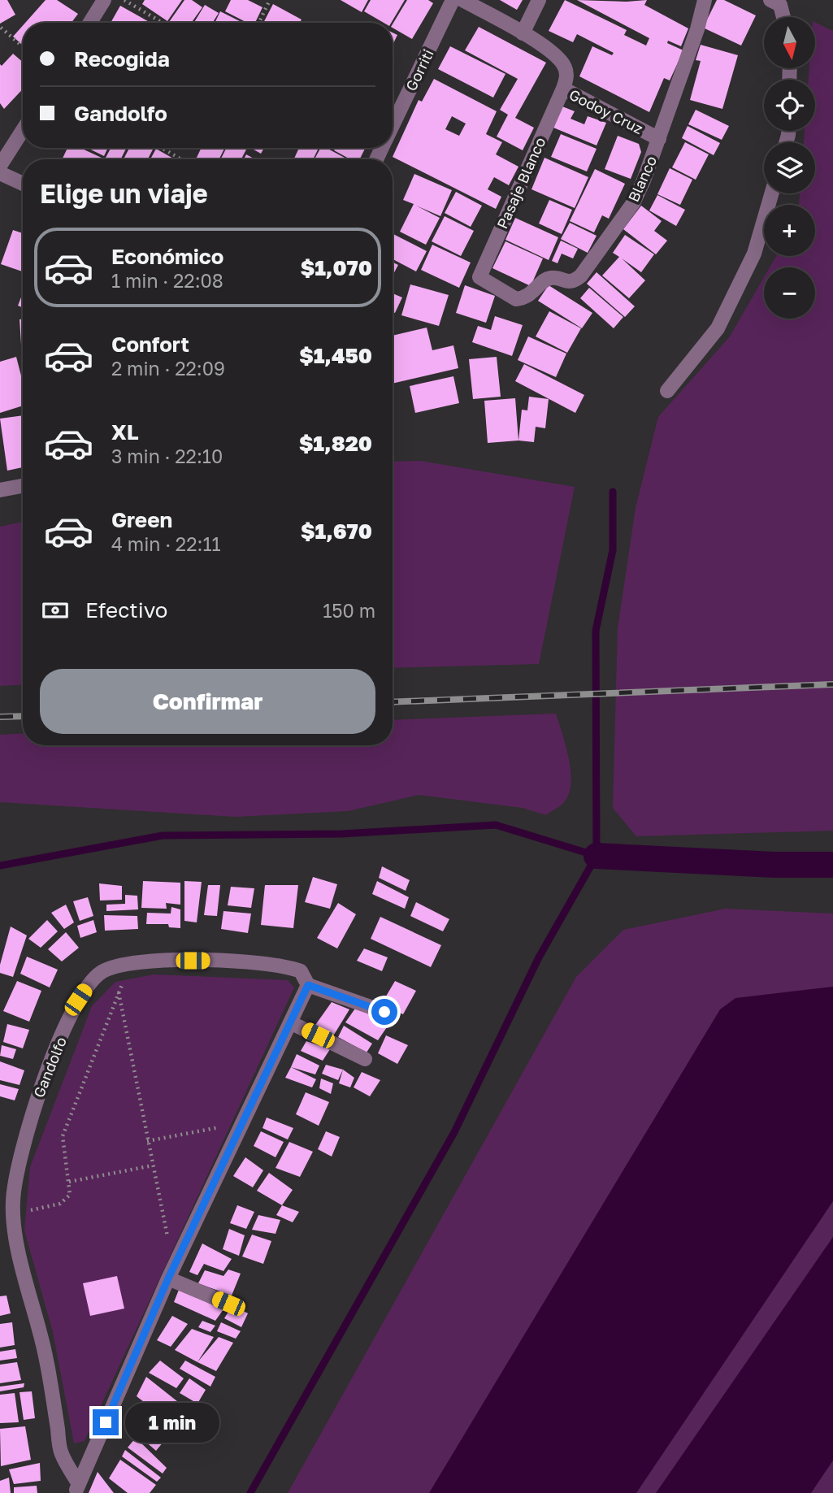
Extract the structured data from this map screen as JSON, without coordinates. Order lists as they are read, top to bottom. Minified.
{"streets":{"street":["Gorriti","Godoy Cruz","Blanco","Pasaje Blanco","Gandolfo"]},"crossings":[["Godoy Cruz","Blanco"],["Godoy Cruz","Pasaje Blanco"],["Blanco","Pasaje Blanco"]],"north":"bottom","page":{"map_buttons":["+","−"],"banner":["Recogida","Gandolfo"],"heading":"Elige un viaje","list":[{"name":"Económico","note":"1 min · 22:08","value":"$1,070"},{"name":"Confort","note":"2 min · 22:09","value":"$1,450"},{"name":"XL","note":"3 min · 22:10","value":"$1,820"},{"name":"Green","note":"4 min · 22:11","value":"$1,670"}],"pay":["Efectivo","150 m"],"buttons":"Confirmar","bubble":"1 min"}}
